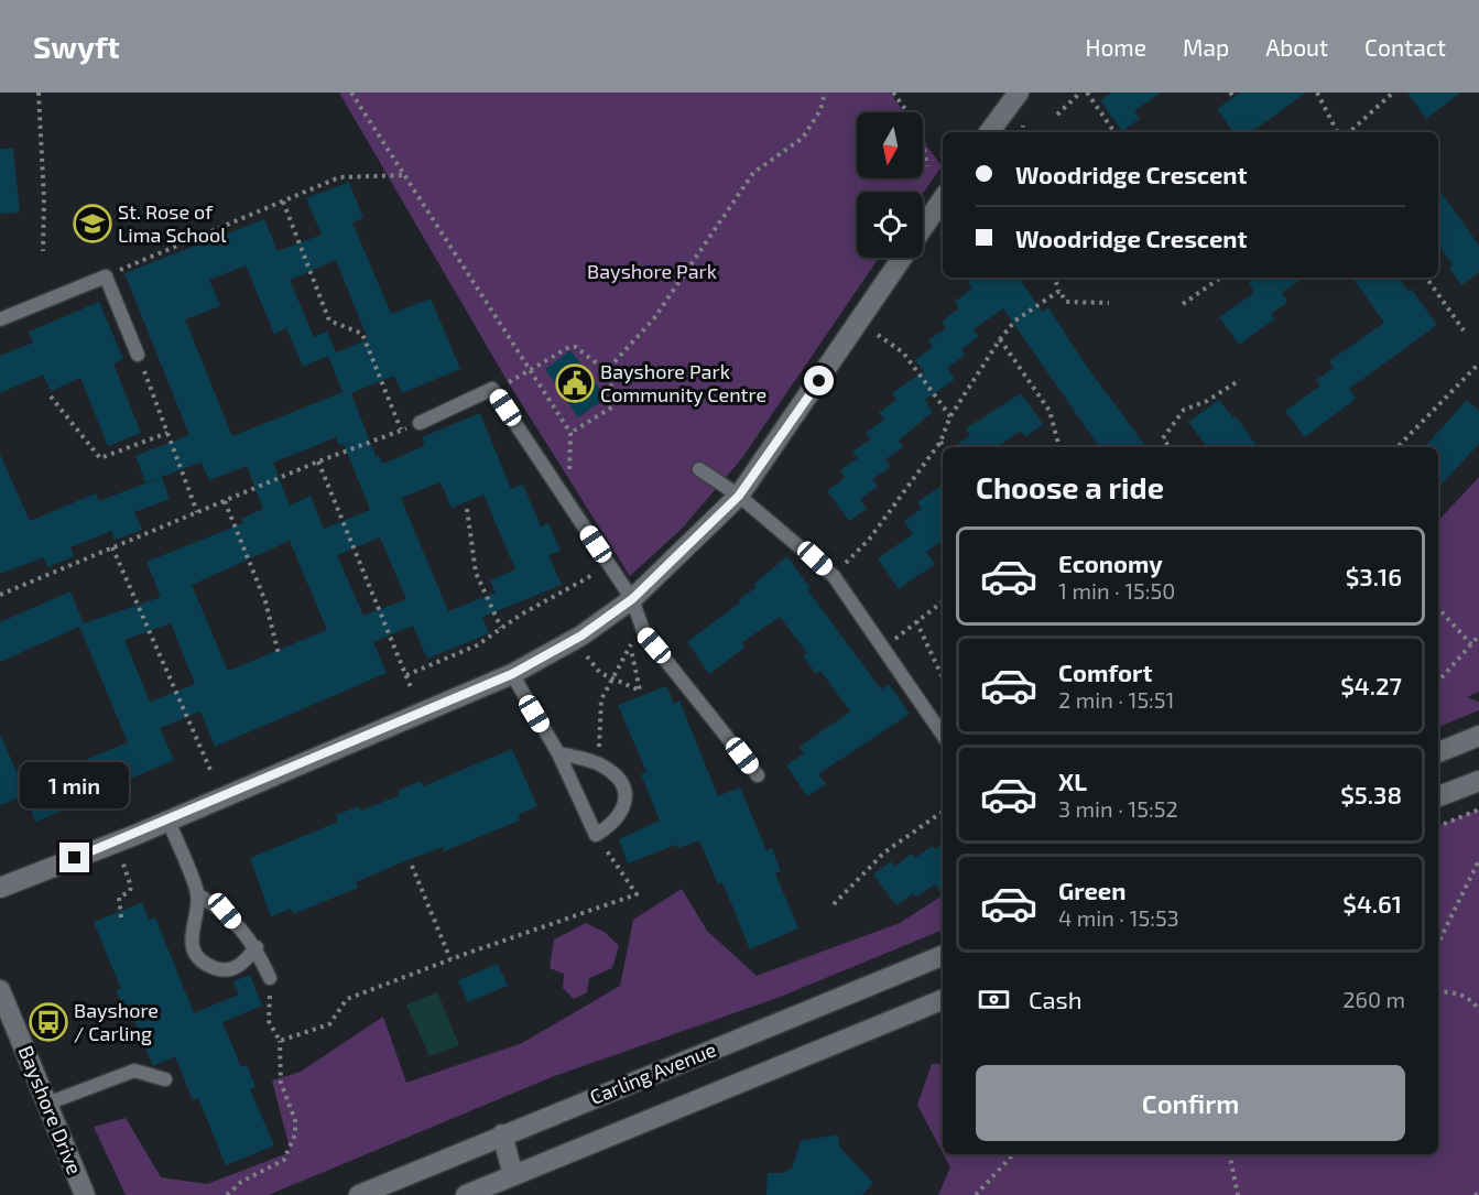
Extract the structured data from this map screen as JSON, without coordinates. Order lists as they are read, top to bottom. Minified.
{"streets":{"main road":["Carling Avenue","Bayshore Drive"]},"parks":["Bayshore Park"],"places":{"school or university":["St. Rose of Lima School"],"public building":["Bayshore Park Community Centre"],"bus stop":["Bayshore / Carling"]},"north":"bottom","page":{"header":"Swyft","nav":["Home","Map","About","Contact"],"banner":["Woodridge Crescent","Woodridge Crescent"],"heading":"Choose a ride","list":[{"name":"Economy","note":"1 min · 15:50","value":"$3.16"},{"name":"Comfort","note":"2 min · 15:51","value":"$4.27"},{"name":"XL","note":"3 min · 15:52","value":"$5.38"},{"name":"Green","note":"4 min · 15:53","value":"$4.61"}],"bubble":"1 min","pay":["Cash","260 m"],"buttons":"Confirm"}}
